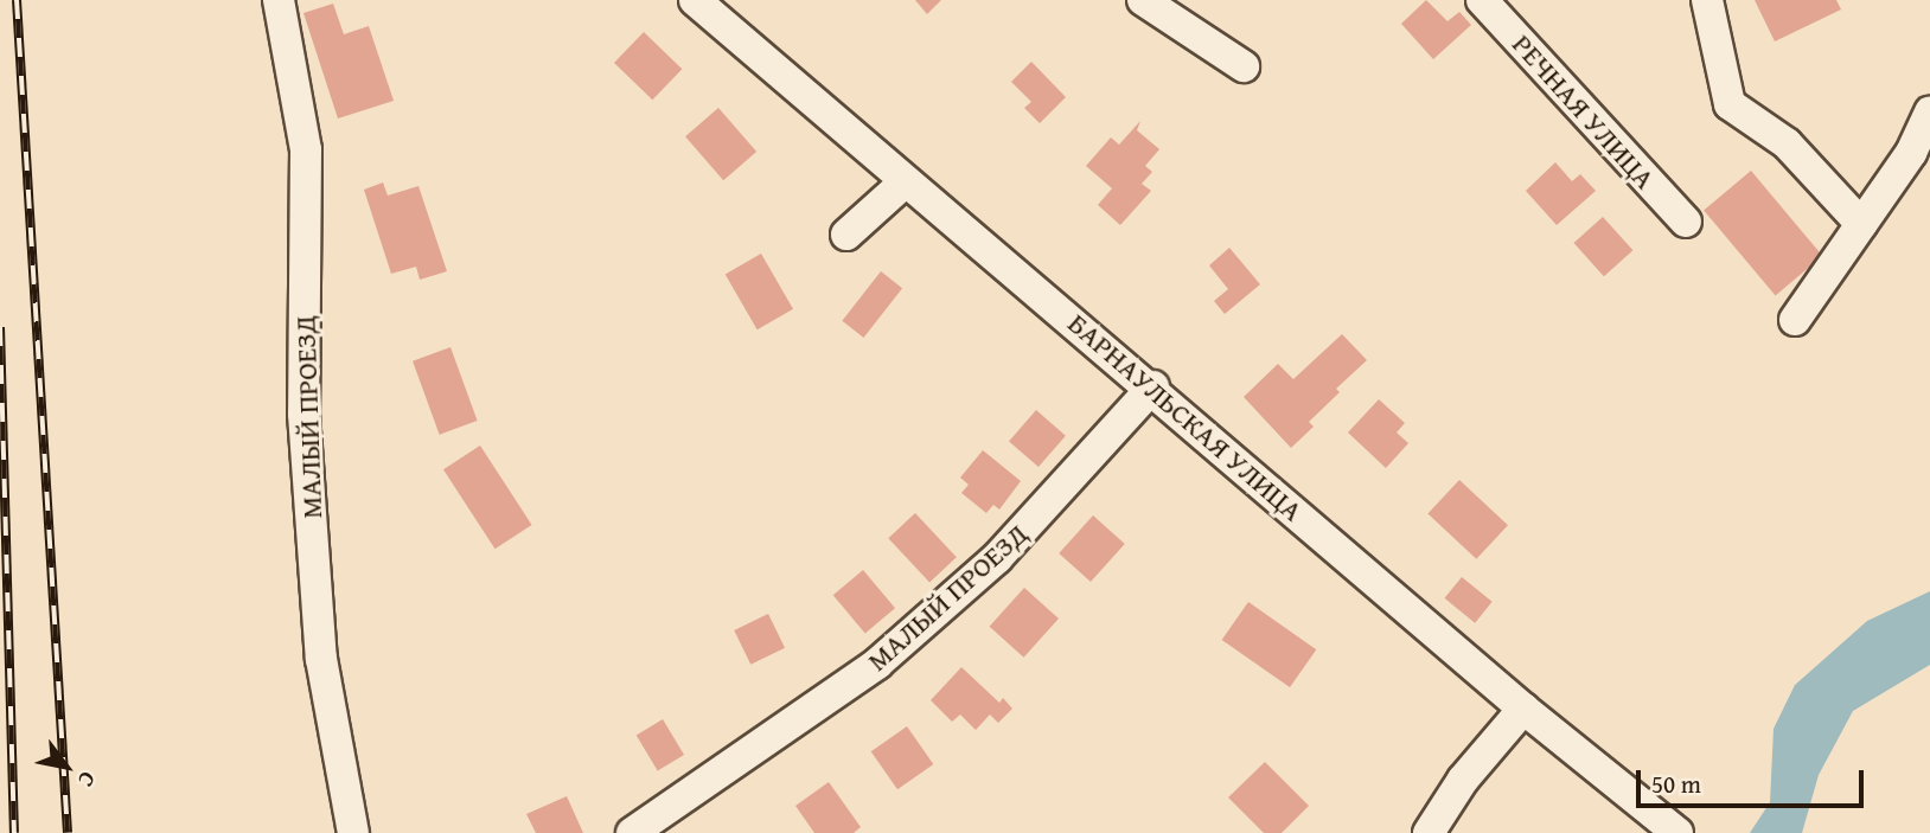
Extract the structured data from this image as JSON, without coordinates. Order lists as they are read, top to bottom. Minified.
{"streets":{"street":["РЕЧНАЯ УЛИЦА","МАЛЫЙ ПРОЕЗД","БАРНАУЛЬСКАЯ УЛИЦА"]},"crossings":[["МАЛЫЙ ПРОЕЗД","БАРНАУЛЬСКАЯ УЛИЦА"]],"scale_bar":"50 m","north":"bottom right"}
